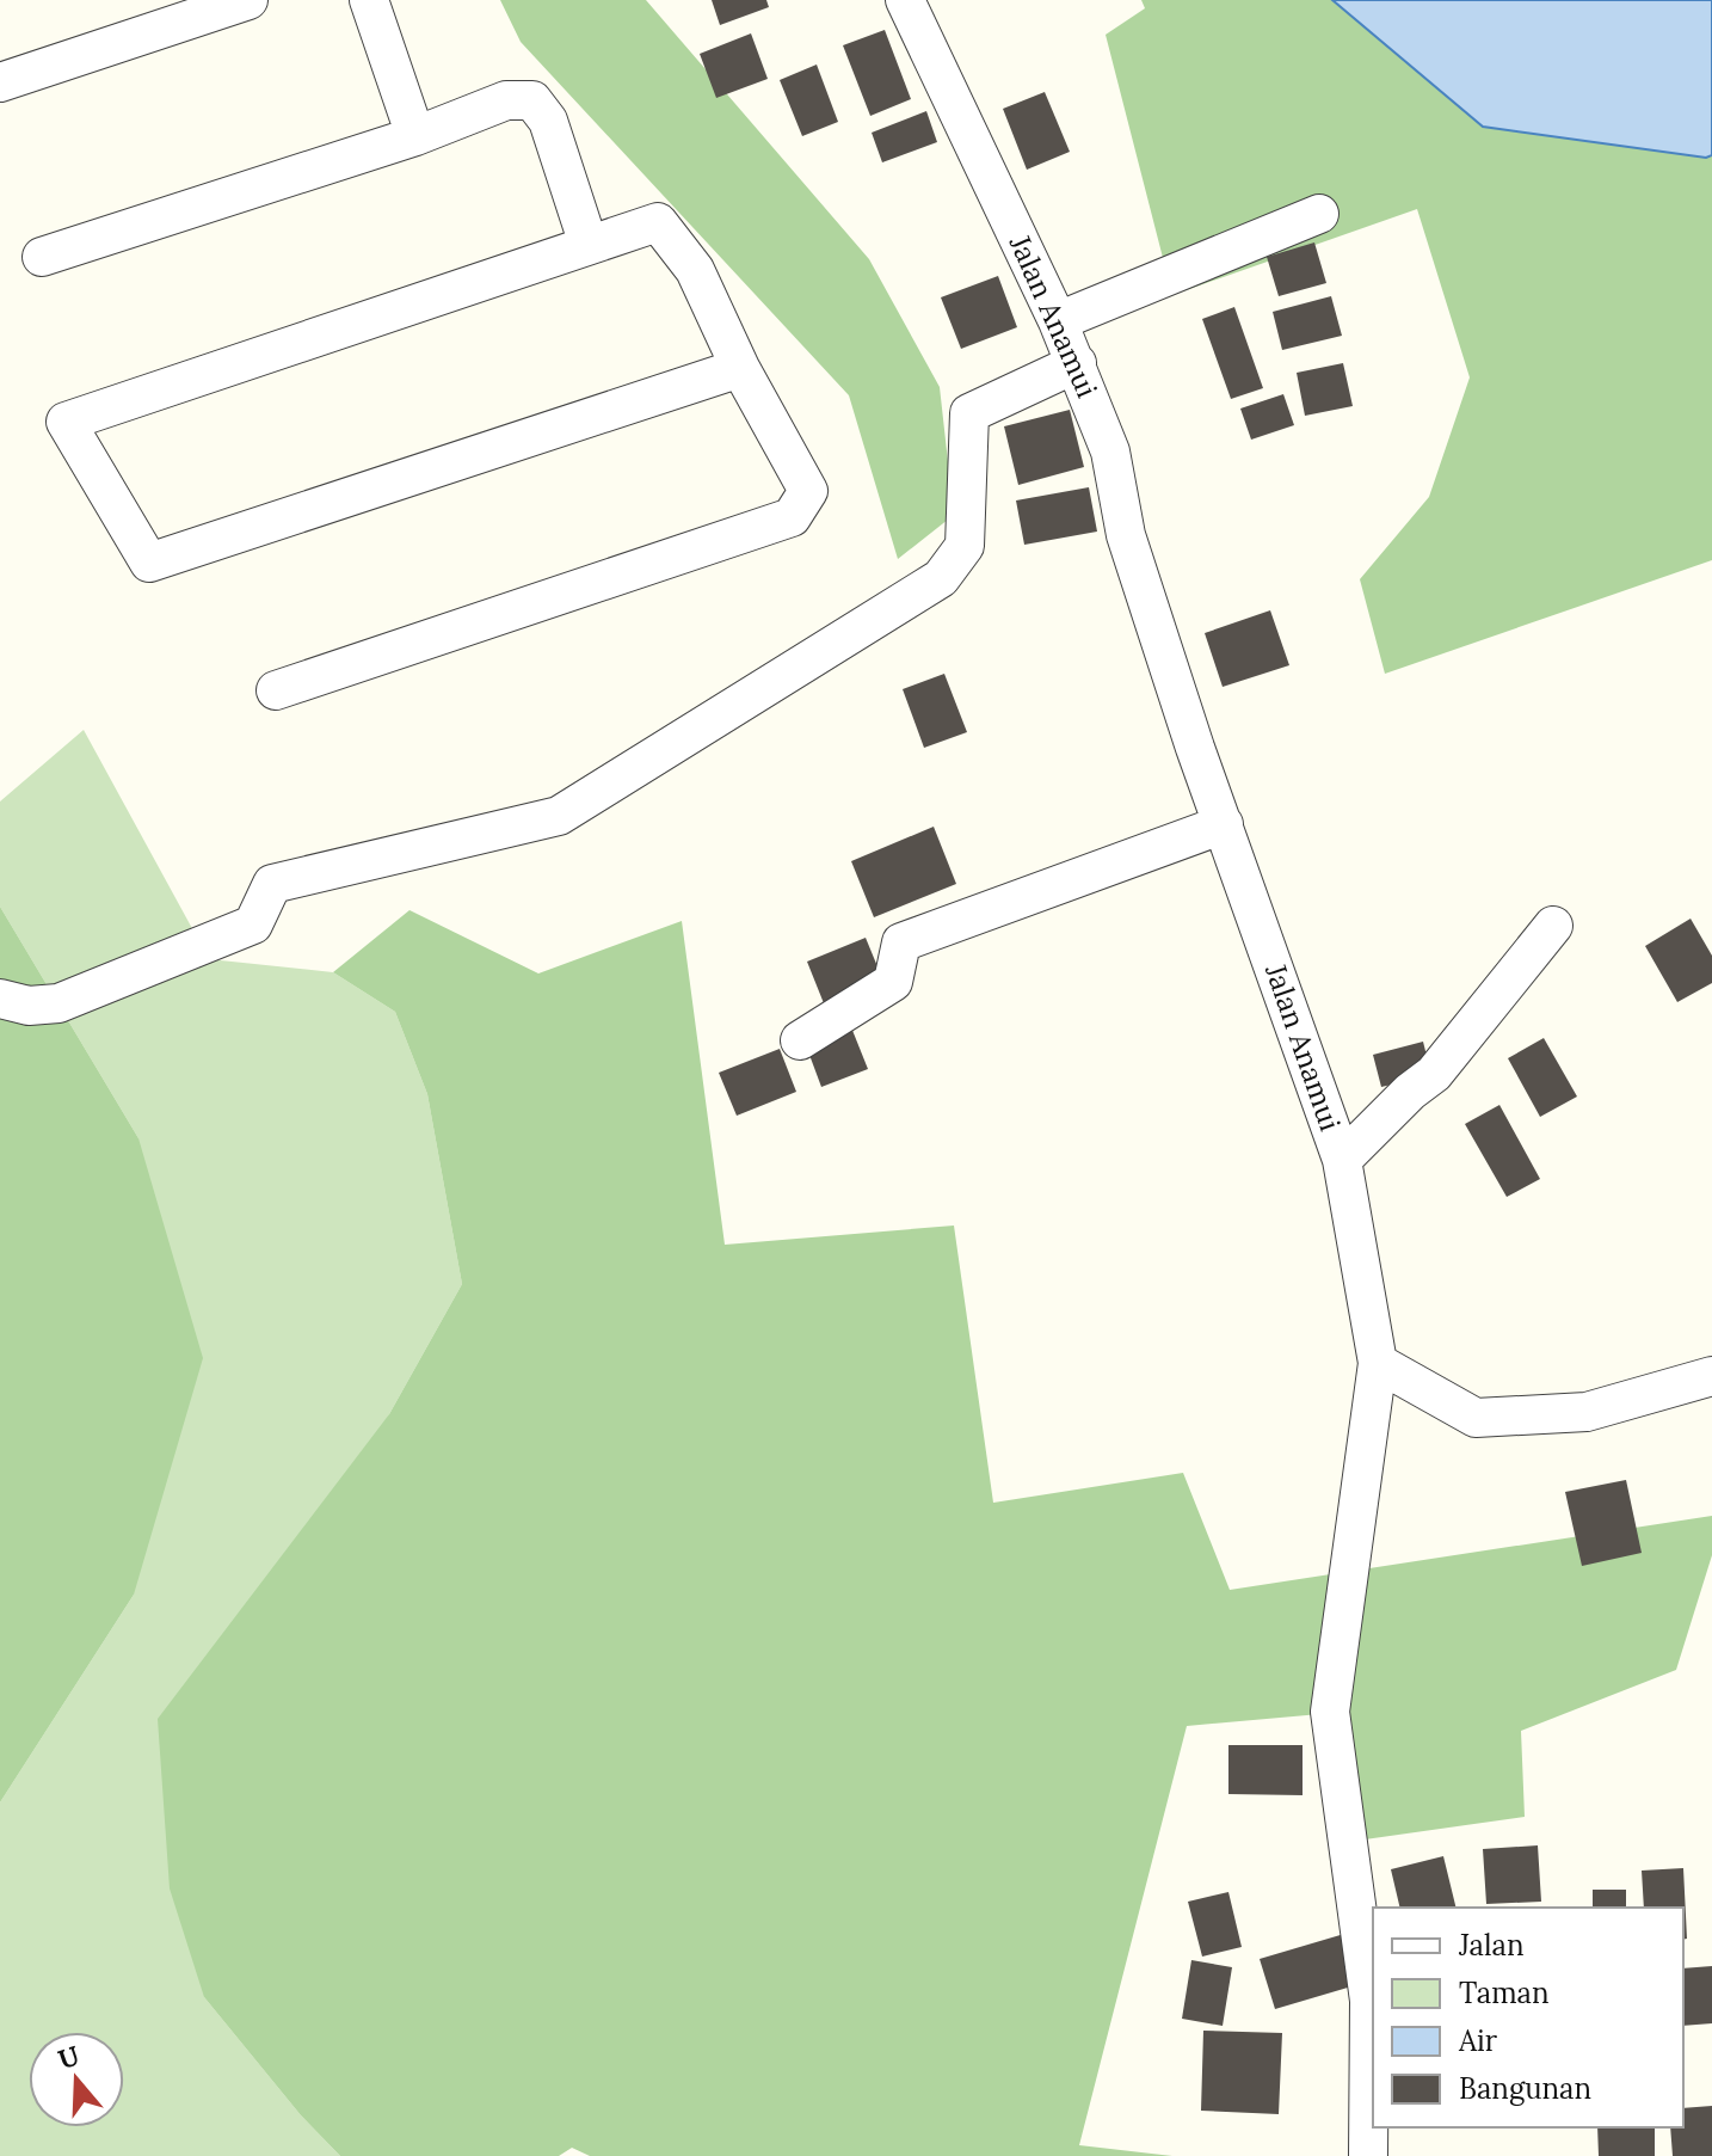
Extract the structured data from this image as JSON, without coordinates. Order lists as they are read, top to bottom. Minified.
{"streets":{"street":["Jalan Anamui"]},"legend":["Jalan","Taman","Air","Bangunan"],"north":"top"}
